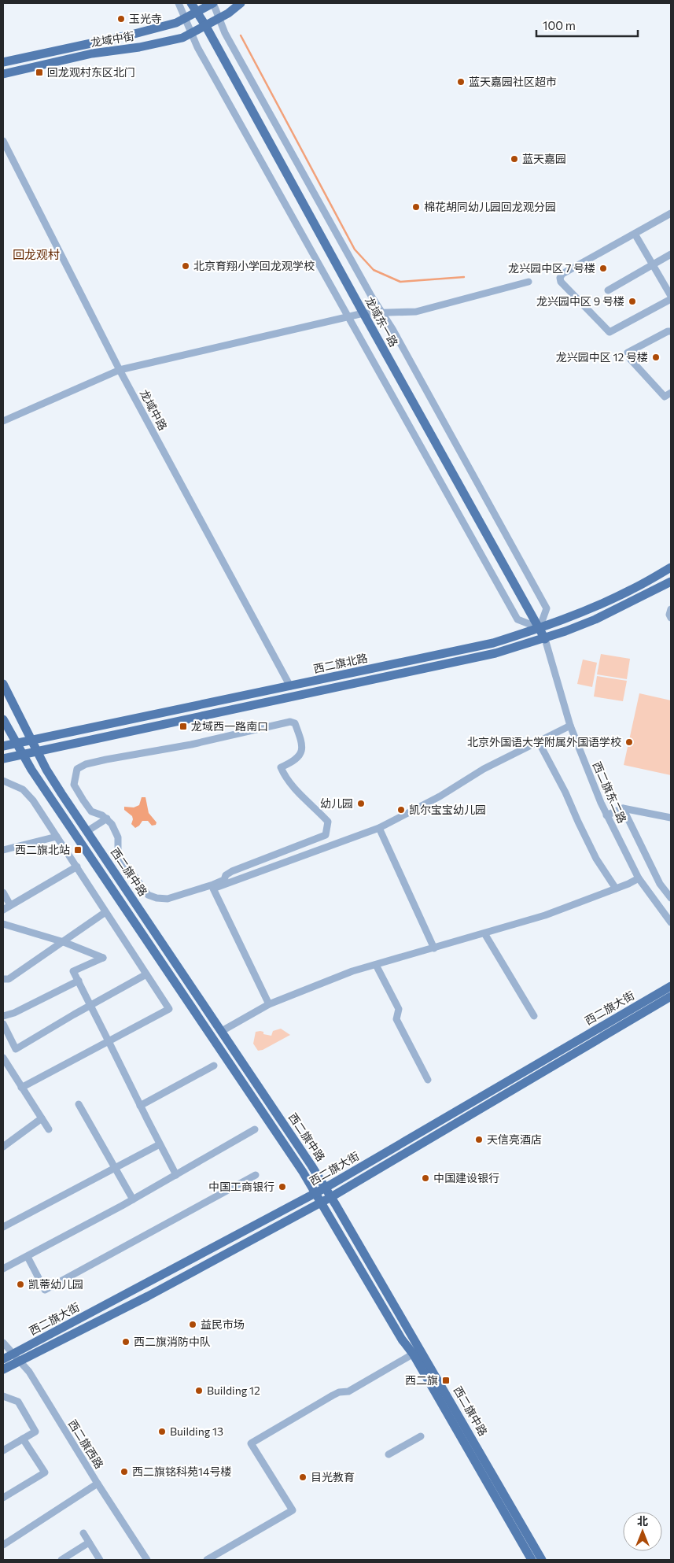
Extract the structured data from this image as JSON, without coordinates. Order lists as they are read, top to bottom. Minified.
{"streets":{"main road":["龙域中街","龙域东一路","西二旗北路","西二旗中路","西二旗大街"],"street":["龙域中路","西二旗东二路","西二旗西路"]},"crossings":[["龙域中街","龙域东一路"],["龙域东一路","西二旗北路"],["龙域东一路","西二旗东二路"],["龙域中路","西二旗北路"],["西二旗北路","西二旗东二路"],["西二旗北路","西二旗中路"],["西二旗中路","西二旗大街"],["西二旗大街","西二旗西路"]],"districts":["回龙观村"],"places":{"other":["玉光寺","蓝天嘉园社区超市","蓝天嘉园","棉花胡同幼儿园回龙观分园","北京育翔小学回龙观学校","龙兴园中区 7 号楼","龙兴园中区 9 号楼","龙兴园中区 12 号楼","北京外国语大学附属外国语学校","幼儿园","凯尔宝宝幼儿园","天信亮酒店","中国建设银行","中国工商银行","凯蒂幼儿园","益民市场","西二旗消防中队","Building 12","Building 13","西二旗铭科苑14号楼","目光教育"],"transit":["回龙观村东区北门","龙域西一路南口","西二旗北站","西二旗"]},"scale_bar":"100 m","north":"top"}
